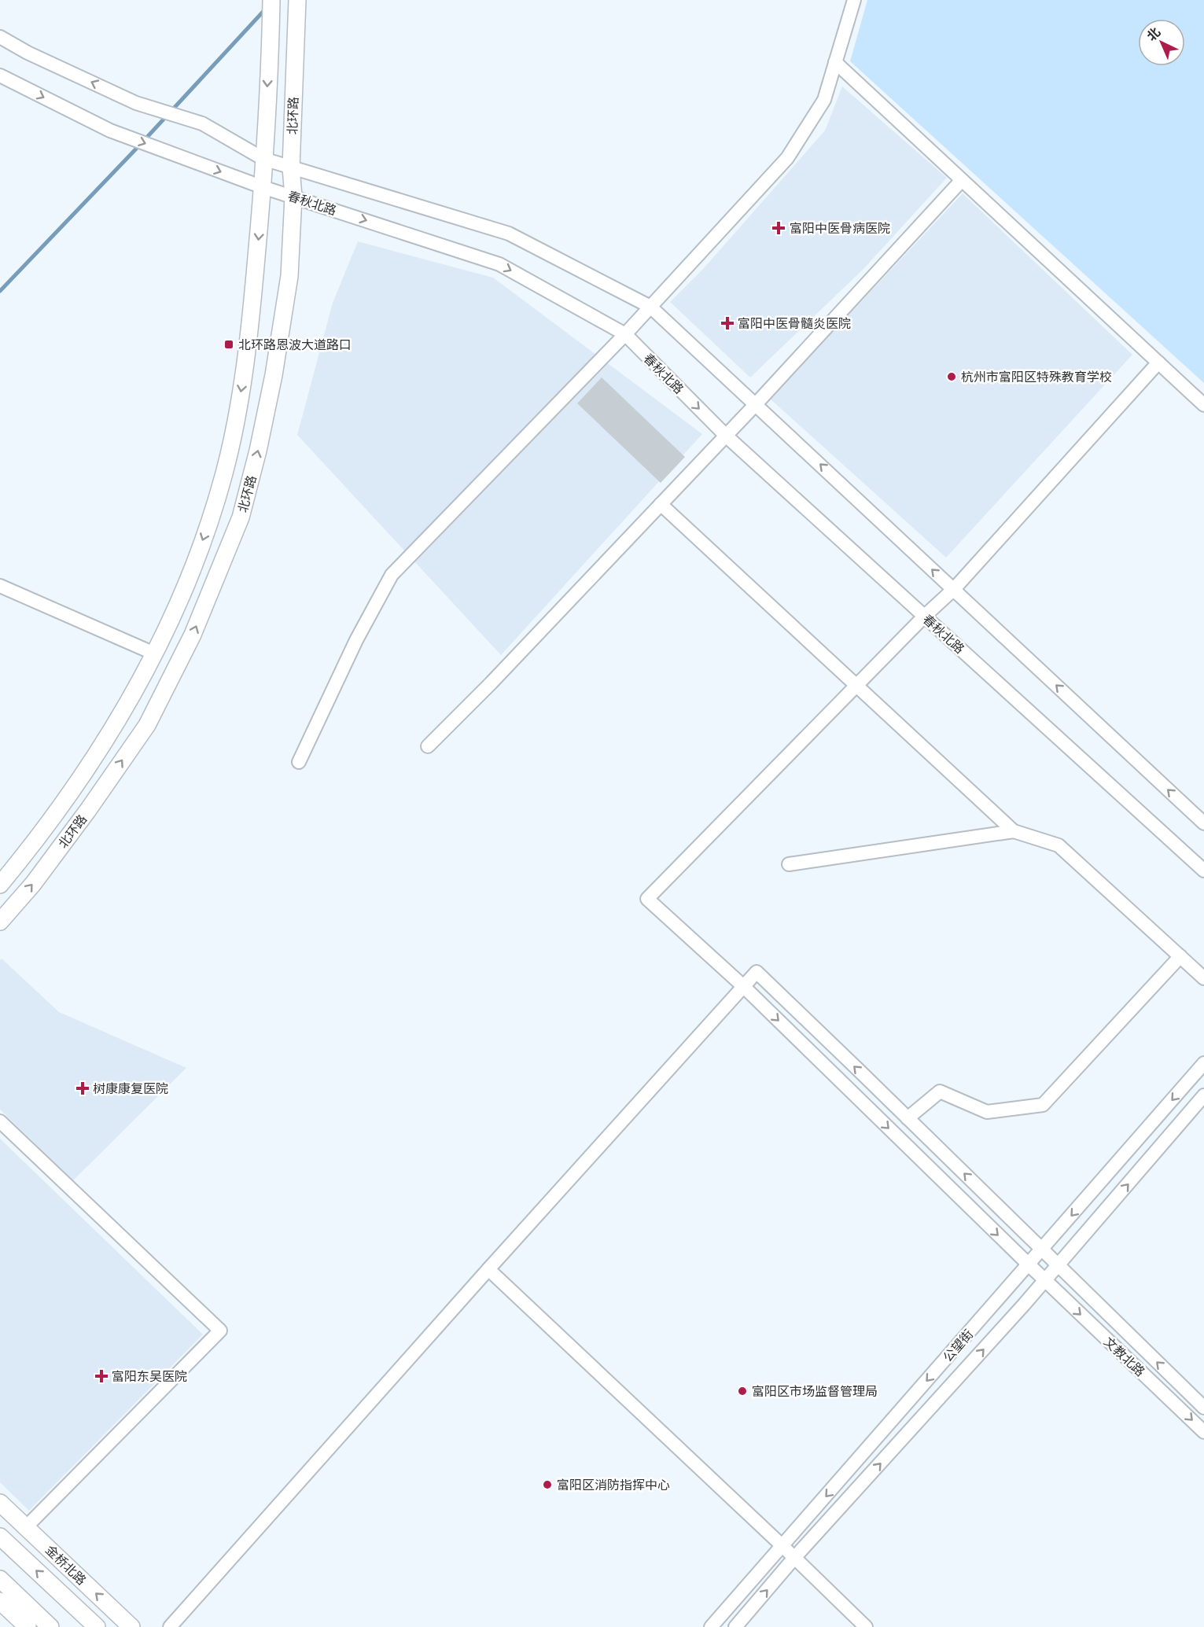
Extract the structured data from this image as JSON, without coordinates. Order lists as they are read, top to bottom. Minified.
{"streets":{"main road":["北环路","金桥北路"],"street":["春秋北路","公望街","文教北路"]},"crossings":[["北环路","春秋北路"],["公望街","文教北路"]],"places":{"health":["富阳中医骨病医院","富阳中医骨髓炎医院","树康康复医院","富阳东吴医院"],"transit":["北环路恩波大道路口"],"other":["杭州市富阳区特殊教育学校","富阳区市场监督管理局","富阳区消防指挥中心"]},"north":"top left"}
